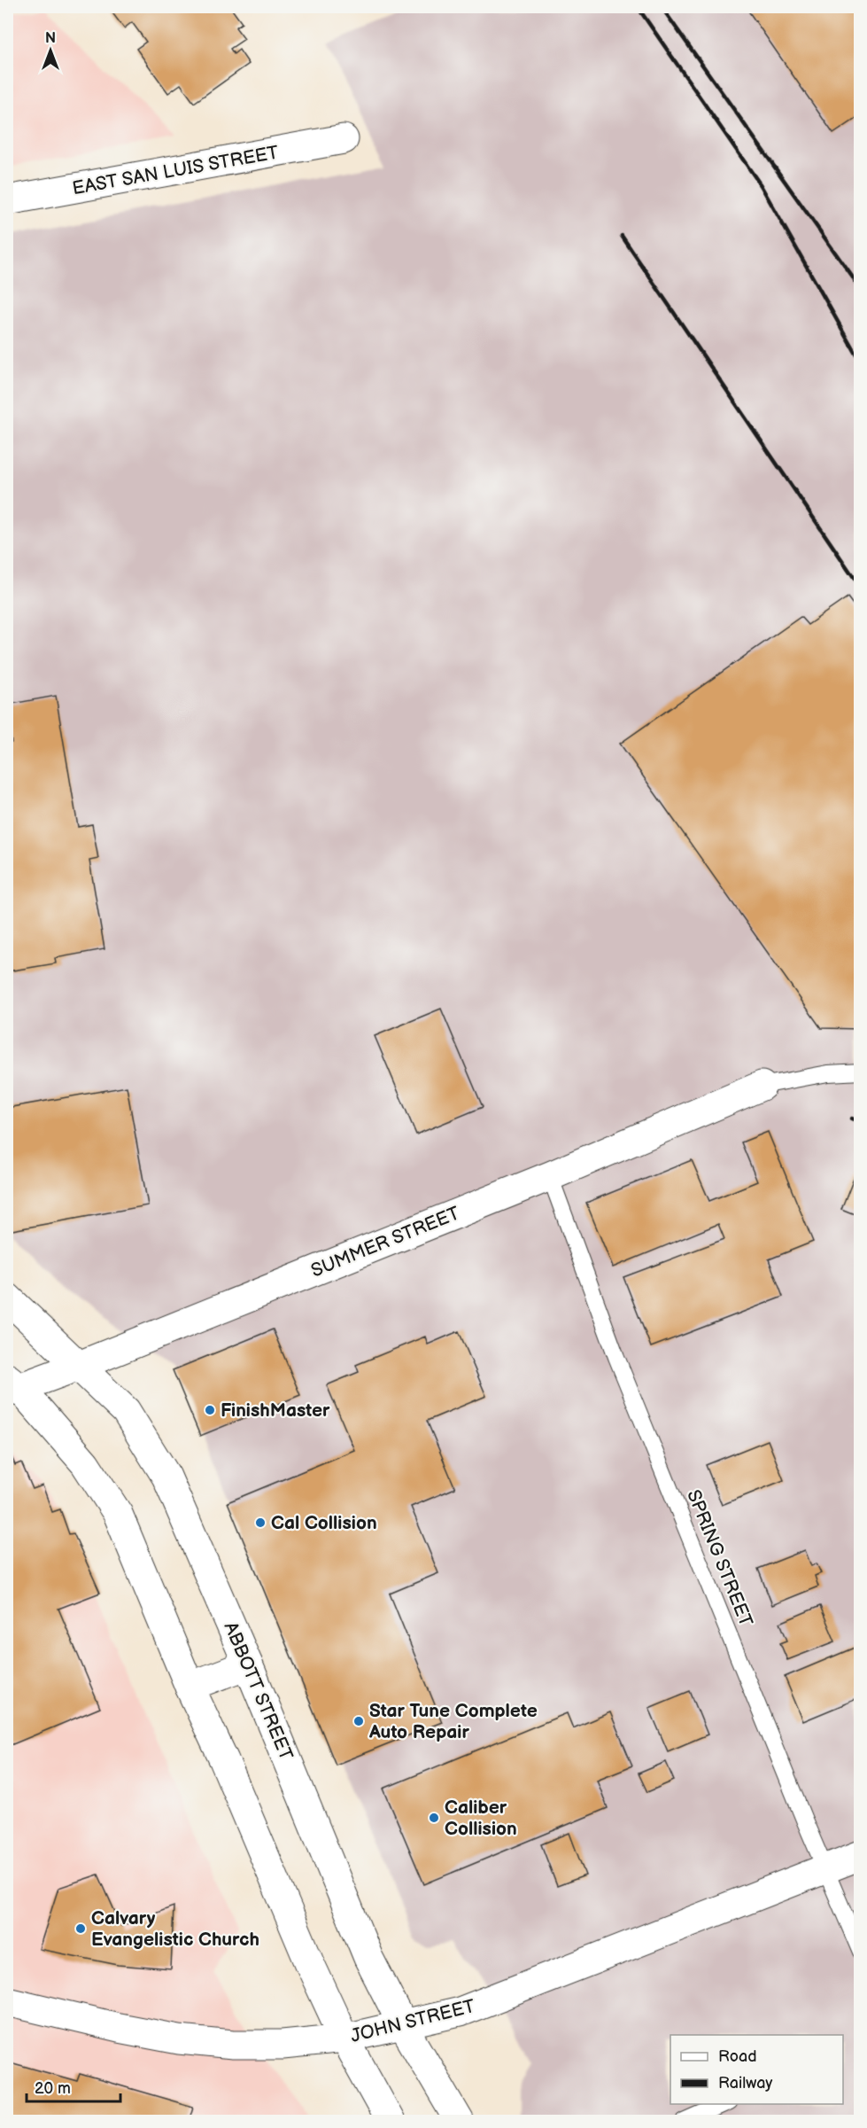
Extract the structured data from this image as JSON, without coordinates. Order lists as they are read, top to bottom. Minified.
{"streets":{"main road":["EAST SAN LUIS STREET","SUMMER STREET","ABBOTT STREET","JOHN STREET"],"lane":["SPRING STREET"]},"crossings":[["SUMMER STREET","SPRING STREET"],["SUMMER STREET","ABBOTT STREET"],["SPRING STREET","JOHN STREET"],["ABBOTT STREET","JOHN STREET"]],"places":["FinishMaster","Cal Collision","Star Tune Complete Auto Repair","Caliber Collision","Calvary Evangelistic Church"],"legend":["Road","Railway"],"scale_bar":"20 m","north":"top"}
